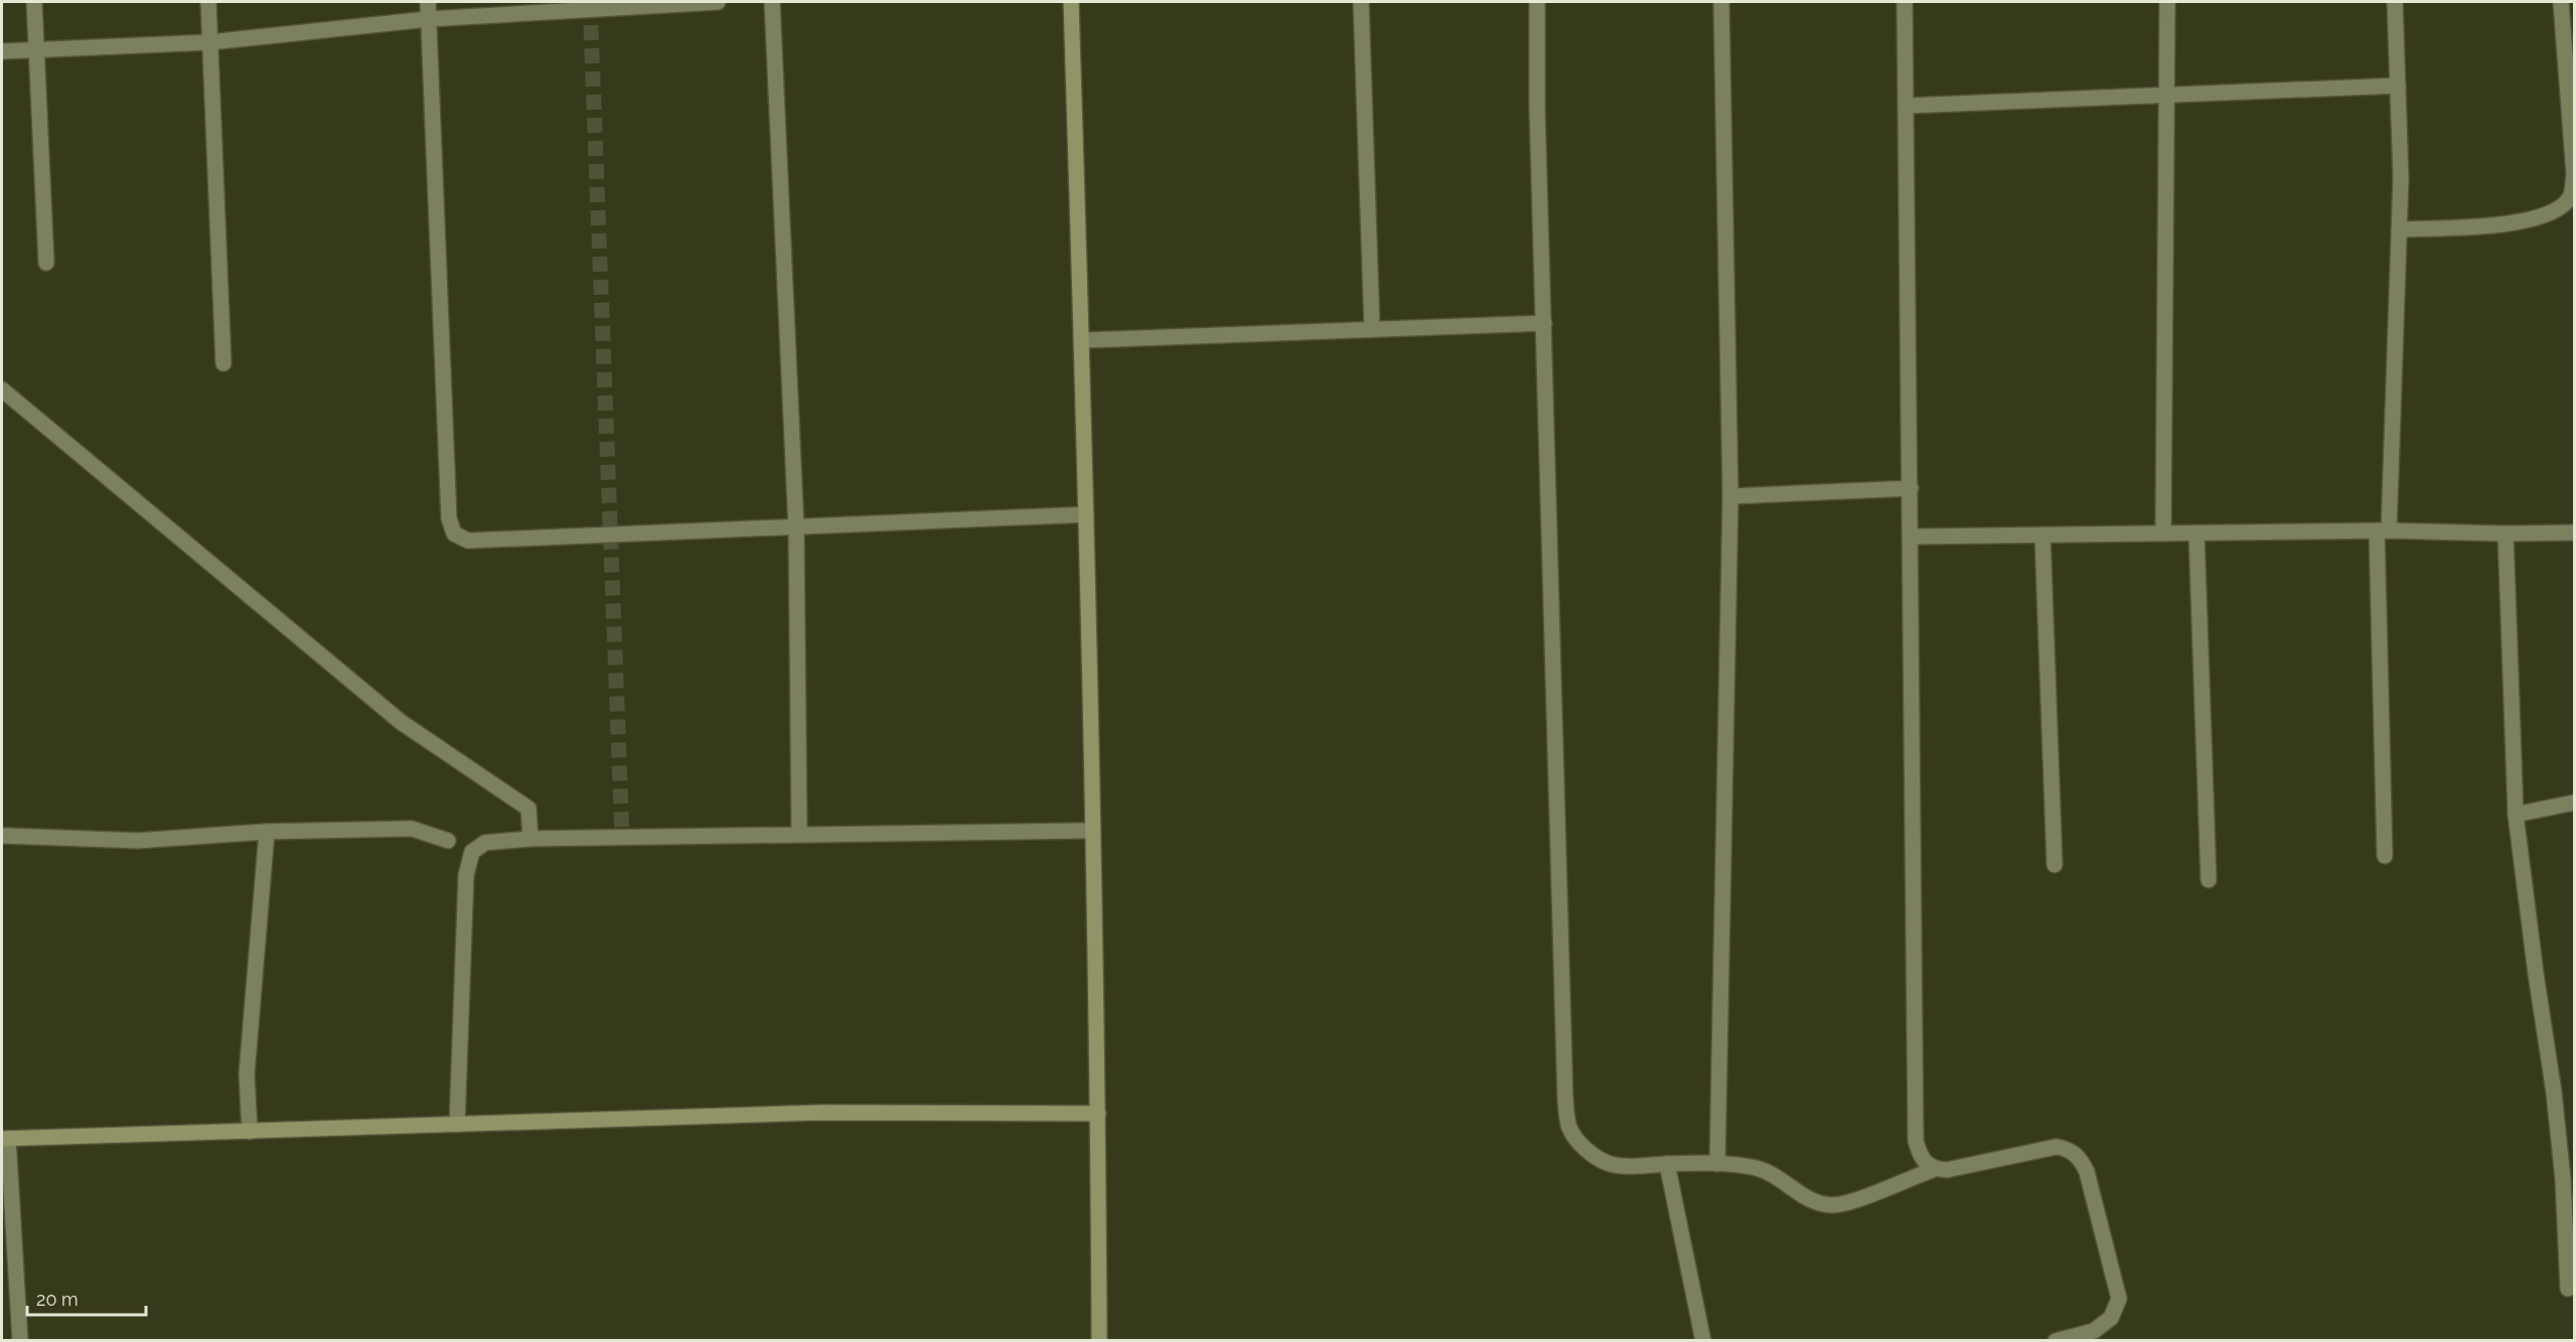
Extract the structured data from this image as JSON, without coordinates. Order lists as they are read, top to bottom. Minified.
{"scale_bar":"20 m"}
